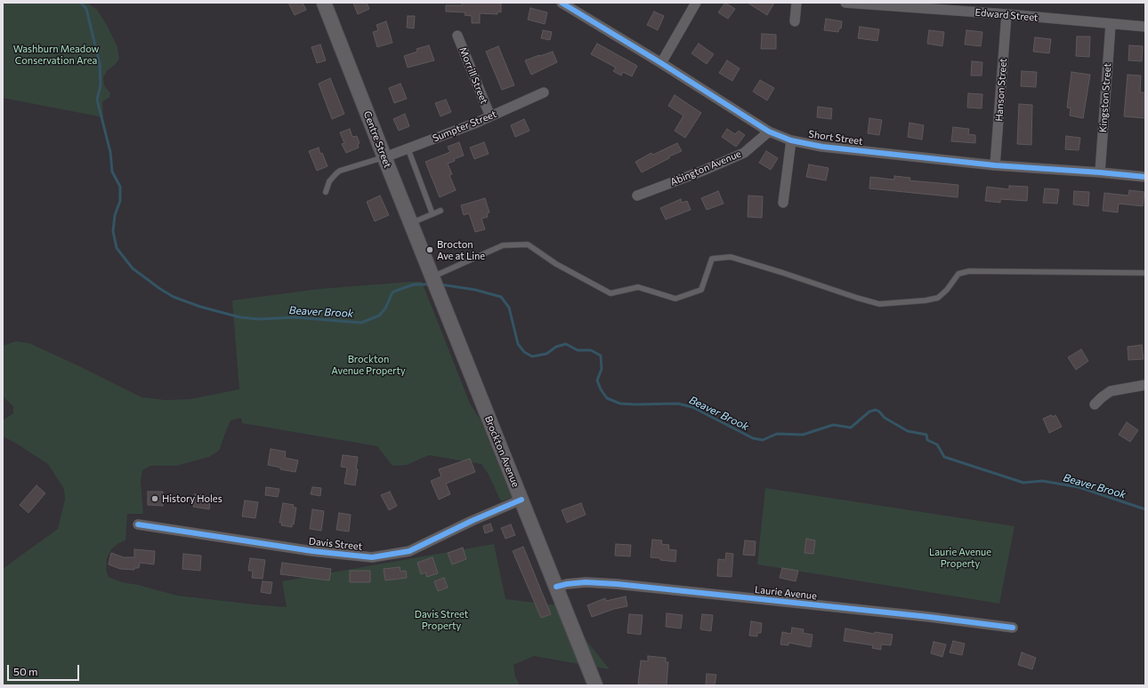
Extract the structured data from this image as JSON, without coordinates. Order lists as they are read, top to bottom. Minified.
{"streets":{"main road":["Centre Street","Brockton Avenue"],"street":["Edward Street","Morrill Street","Hanson Street","Kingston Street","Sumpter Street","Short Street","Abington Avenue","Davis Street","Laurie Avenue"]},"crossings":[["Edward Street","Hanson Street"],["Edward Street","Kingston Street"],["Morrill Street","Sumpter Street"],["Hanson Street","Short Street"],["Kingston Street","Short Street"],["Sumpter Street","Centre Street"],["Short Street","Abington Avenue"],["Centre Street","Brockton Avenue"],["Brockton Avenue","Davis Street"],["Brockton Avenue","Laurie Avenue"]],"water":["Beaver Brook"],"parks":["Washburn Meadow Conservation Area","Brockton Avenue Property","Laurie Avenue Property","Davis Street Property"],"places":["Brocton Ave at Line","History Holes"],"scale_bar":"50 m"}
